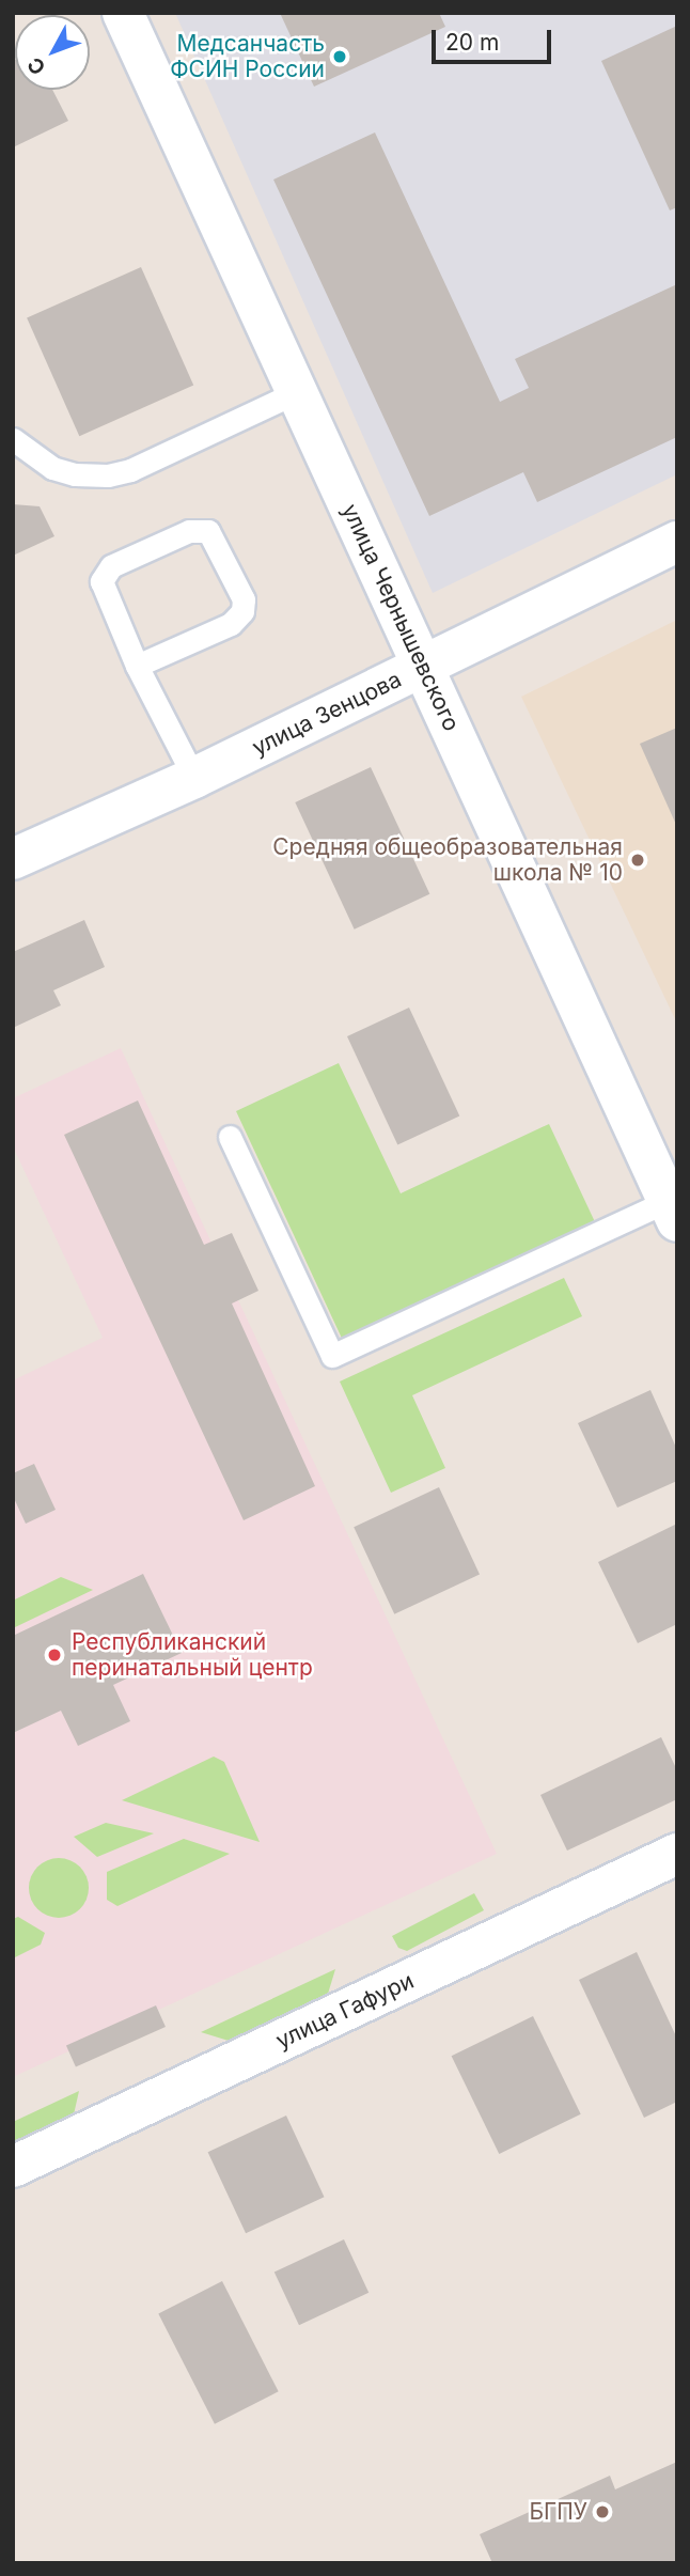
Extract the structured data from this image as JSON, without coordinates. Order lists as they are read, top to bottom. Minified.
{"streets":{"street":["улица Чернышевского","улица Зенцова","улица Гафури"]},"crossings":[["улица Чернышевского","улица Зенцова"]],"places":["Медсанчасть ФСИН России","Средняя общеобразовательная школа № 10","Республиканский перинатальный центр","БГПУ"],"scale_bar":"20 m","north":"bottom left"}
